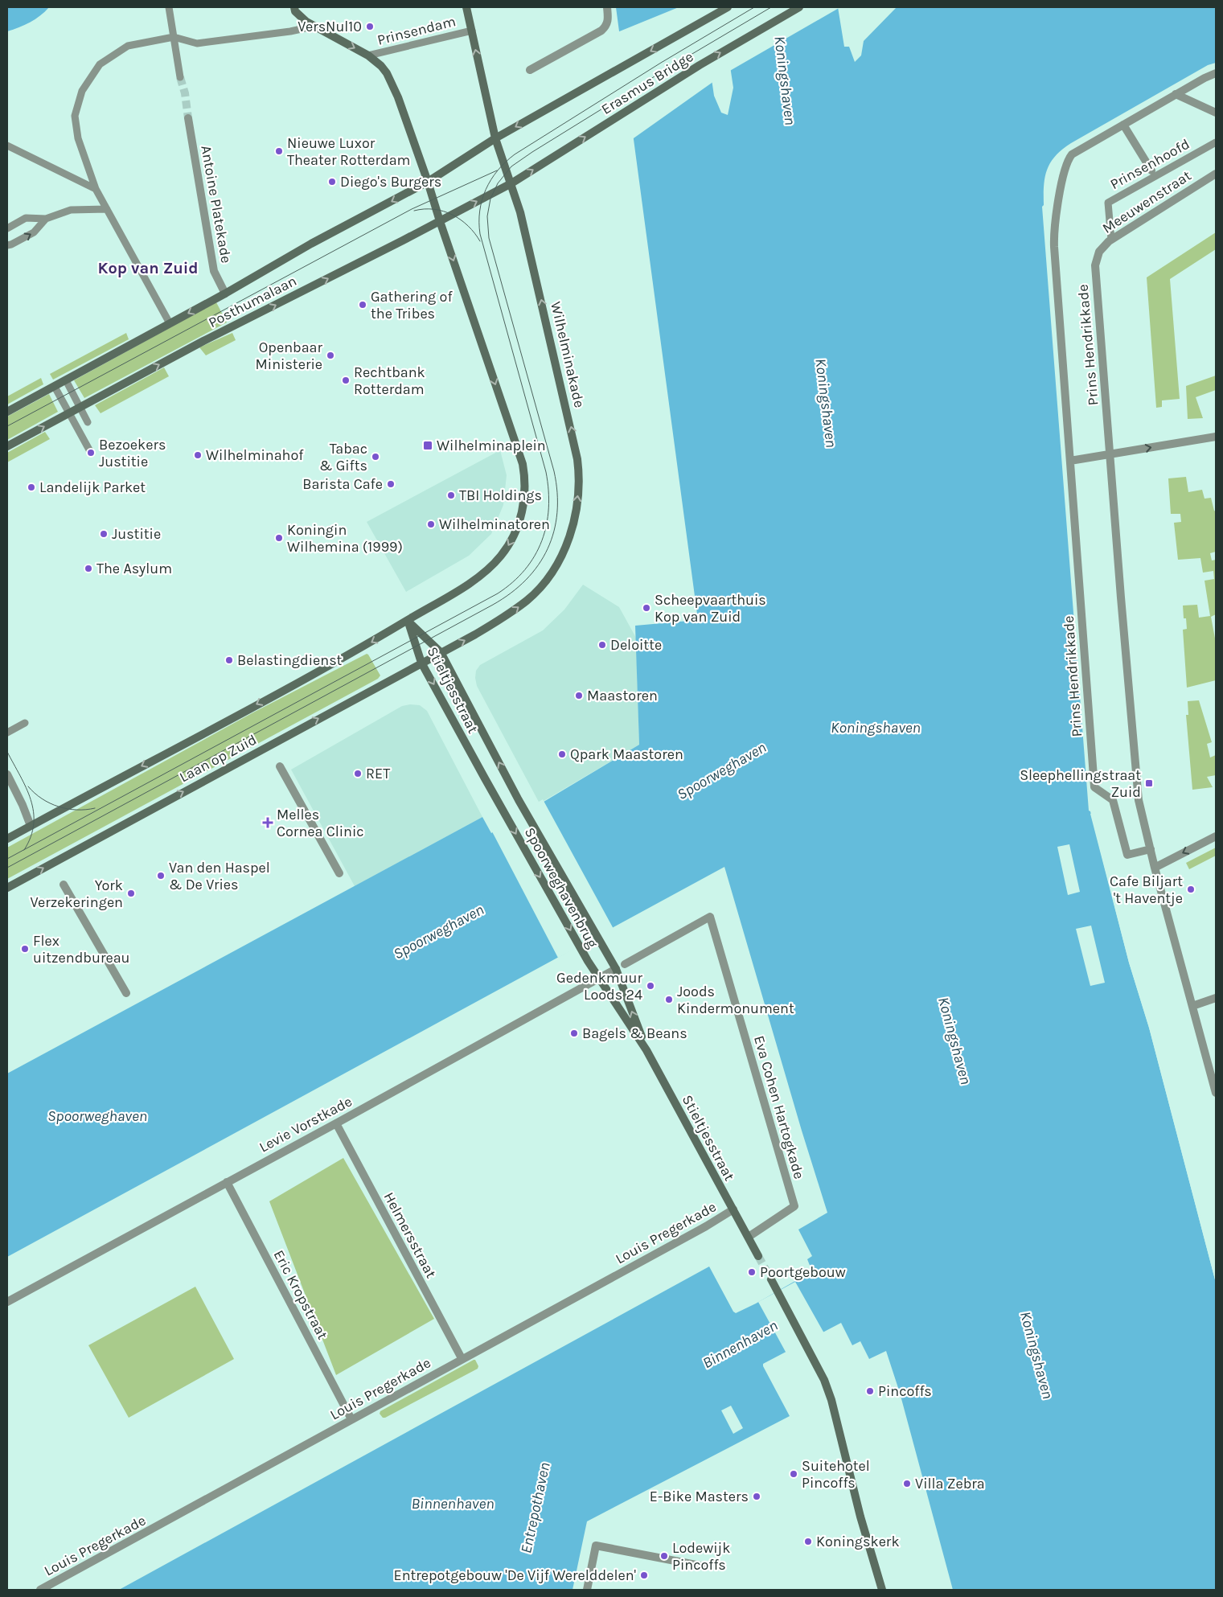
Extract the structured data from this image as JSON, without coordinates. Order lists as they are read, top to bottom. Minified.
{"streets":{"main road":["Erasmus Bridge","Posthumalaan","Wilhelminakade","Stieltjesstraat","Laan op Zuid","Spoorweghavenbrug"],"street":["Prinsenhoofd","Meeuwenstraat","Antoine Platekade","Prins Hendrikkade","Eva Cohen Hartogkade","Levie Vorstkade","Louis Pregerkade","Helmersstraat","Eric Kropstraat"],"lane":["Prinsendam"]},"crossings":[["Prinsendam","Wilhelminakade"],["Erasmus Bridge","Posthumalaan"],["Erasmus Bridge","Wilhelminakade"],["Prinsenhoofd","Meeuwenstraat"],["Prinsenhoofd","Prins Hendrikkade"],["Meeuwenstraat","Prins Hendrikkade"],["Antoine Platekade","Posthumalaan"],["Posthumalaan","Wilhelminakade"],["Wilhelminakade","Stieltjesstraat"],["Wilhelminakade","Laan op Zuid"],["Stieltjesstraat","Laan op Zuid"],["Stieltjesstraat","Spoorweghavenbrug"],["Stieltjesstraat","Eva Cohen Hartogkade"],["Stieltjesstraat","Levie Vorstkade"],["Stieltjesstraat","Louis Pregerkade"],["Spoorweghavenbrug","Levie Vorstkade"],["Levie Vorstkade","Helmersstraat"],["Levie Vorstkade","Eric Kropstraat"],["Louis Pregerkade","Helmersstraat"],["Louis Pregerkade","Eric Kropstraat"]],"one_way":["Wilhelminakade"],"districts":["Kop van Zuid"],"water":["Koningshaven","Spoorweghaven","Binnenhaven","Entrepothaven"],"places":{"other":["VersNul10","Nieuwe Luxor Theater Rotterdam","Diego's Burgers","Gathering of the Tribes","Openbaar Ministerie","Rechtbank Rotterdam","Bezoekers Justitie","Wilhelminahof","Tabac & Gifts","Barista Cafe","Landelijk Parket","TBI Holdings","Wilhelminatoren","Justitie","Koningin Wilhemina (1999)","The Asylum","Scheepvaarthuis Kop van Zuid","Deloitte","Belastingdienst","Maastoren","Qpark Maastoren","RET","Van den Haspel & De Vries","Cafe Biljart 't Haventje","York Verzekeringen","Flex uitzendbureau","Gedenkmuur Loods 24","Joods Kindermonument","Bagels & Beans","Poortgebouw","Pincoffs","Suitehotel Pincoffs","Villa Zebra","E-Bike Masters","Koningskerk","Lodewijk Pincoffs","Entrepotgebouw 'De Vijf Werelddelen'"],"transit":["Wilhelminaplein","Sleephellingstraat Zuid"],"health":["Melles Cornea Clinic"]}}
